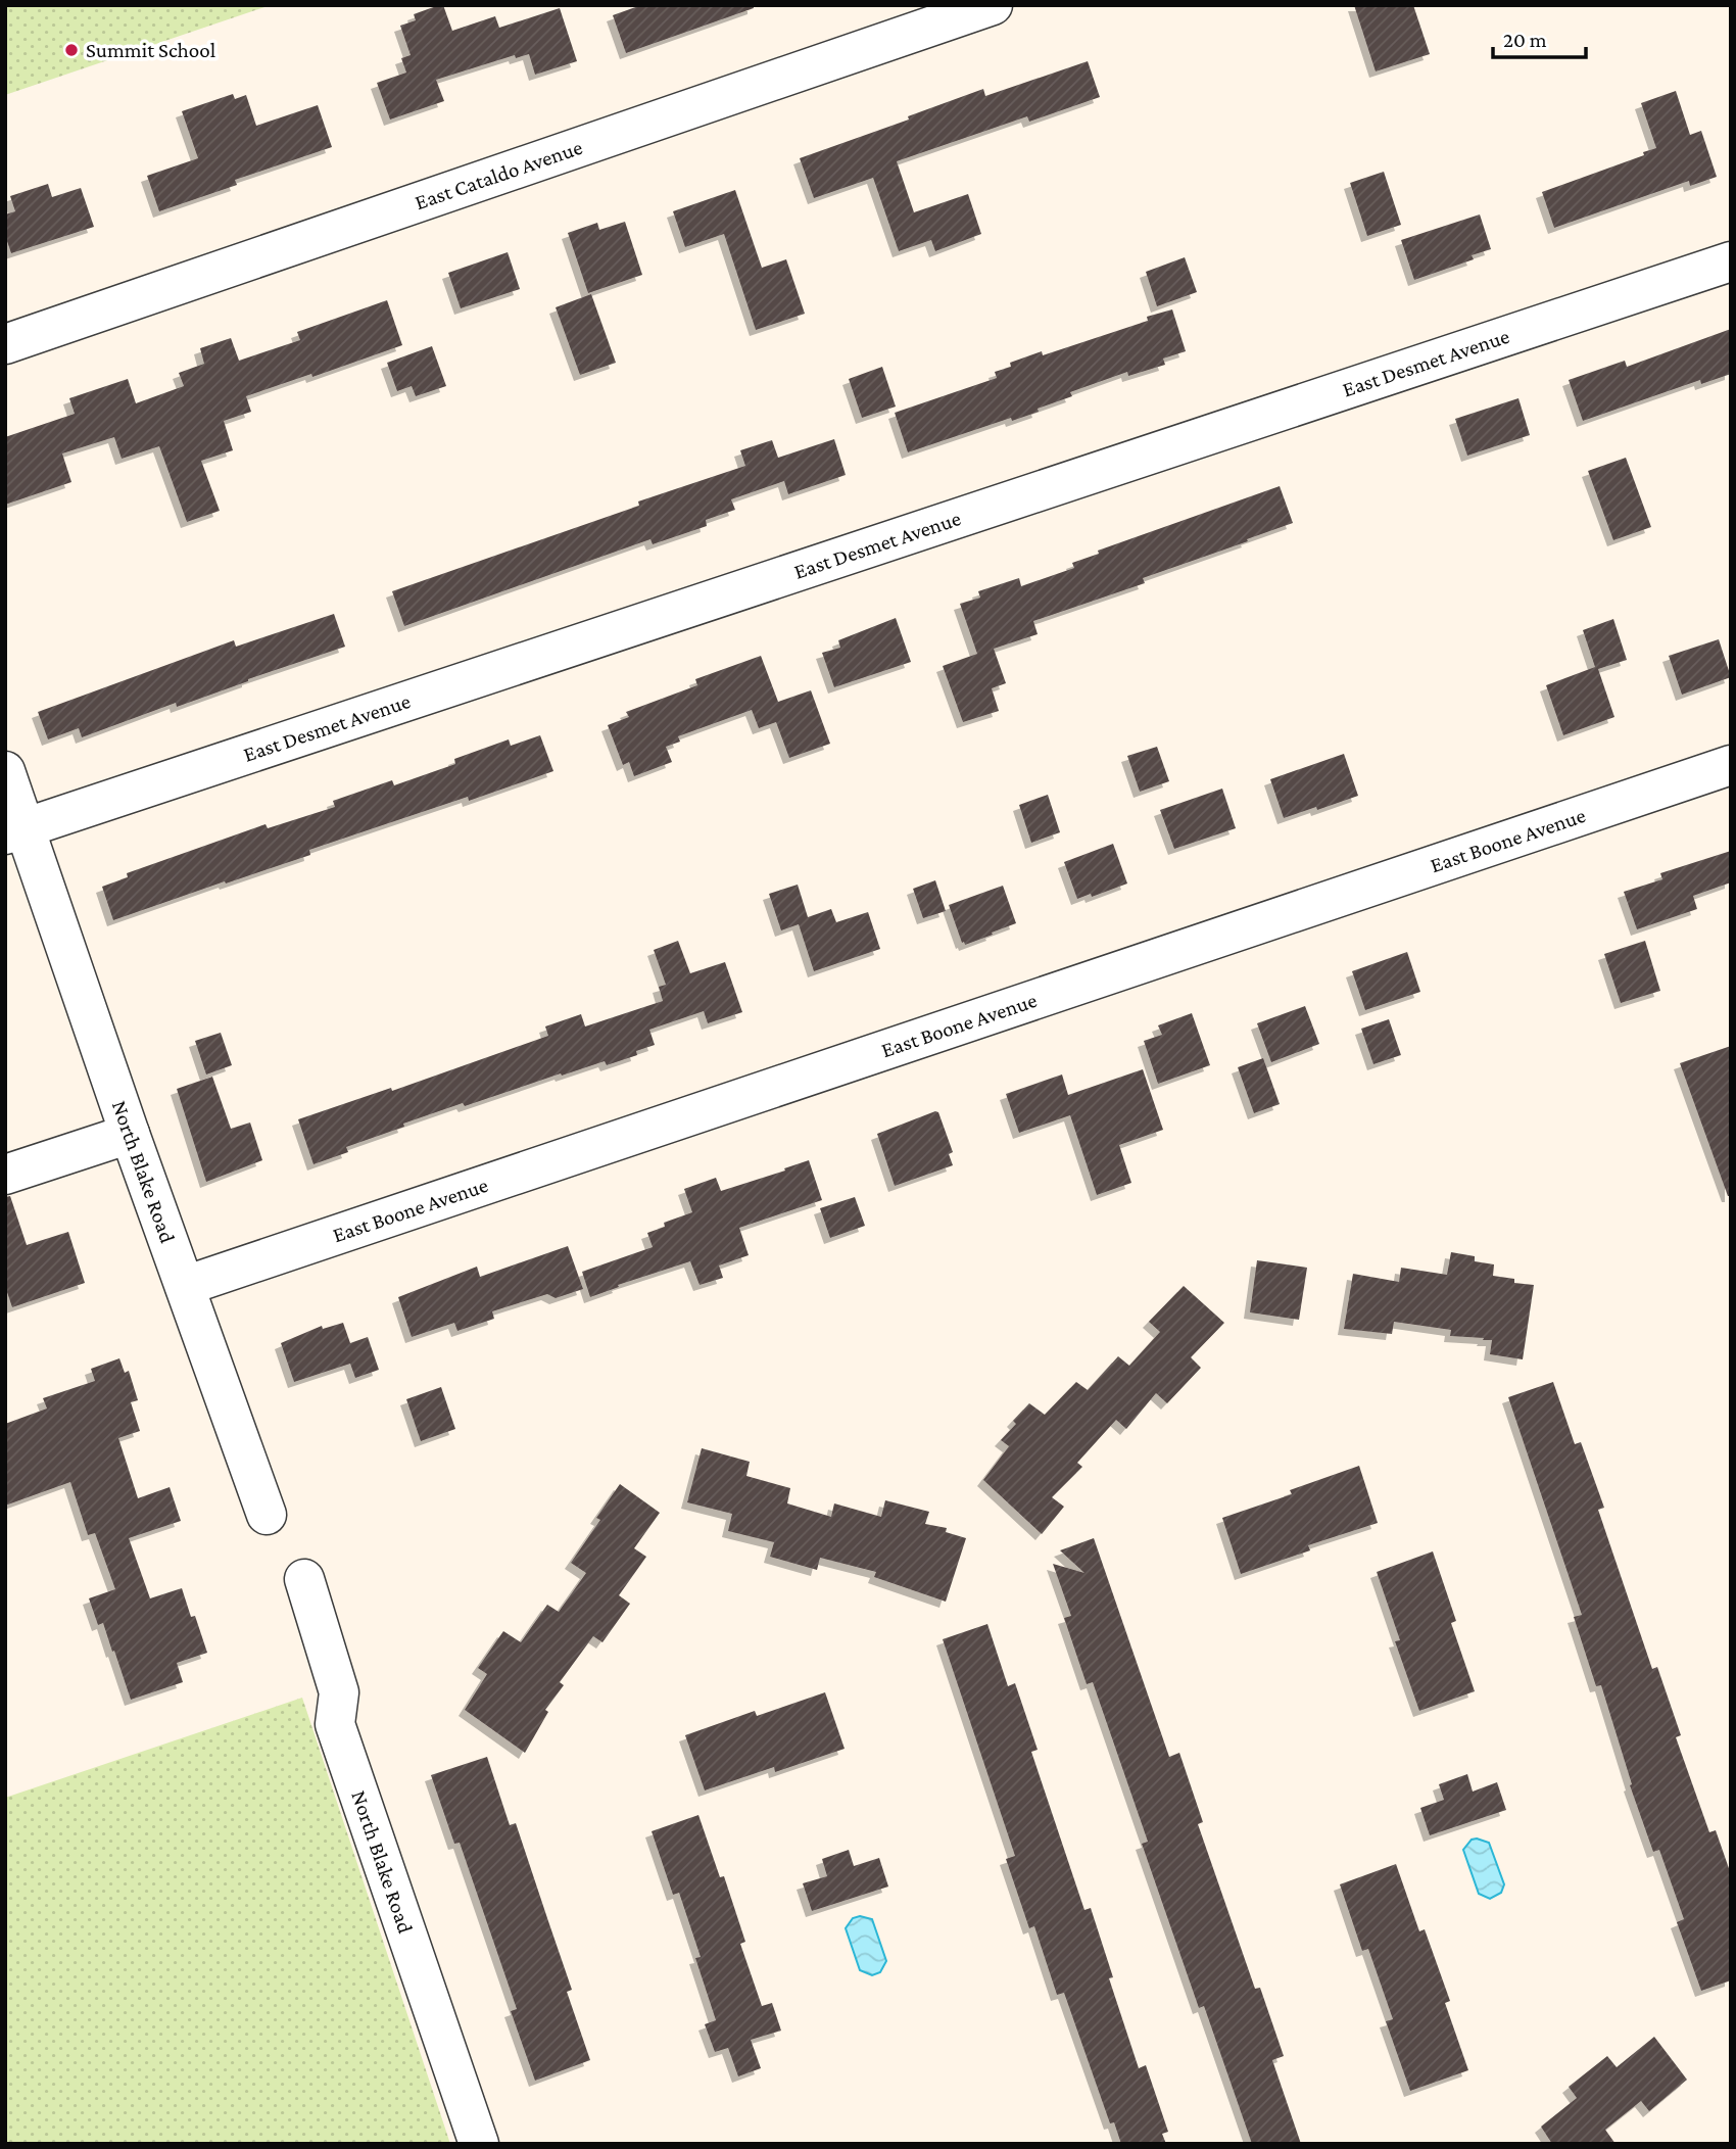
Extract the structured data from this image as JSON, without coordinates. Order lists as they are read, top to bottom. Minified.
{"streets":{"street":["East Cataldo Avenue","East Desmet Avenue","East Boone Avenue","North Blake Road"]},"crossings":[["East Desmet Avenue","North Blake Road"],["East Boone Avenue","North Blake Road"]],"places":["Summit School"],"scale_bar":"20 m"}
